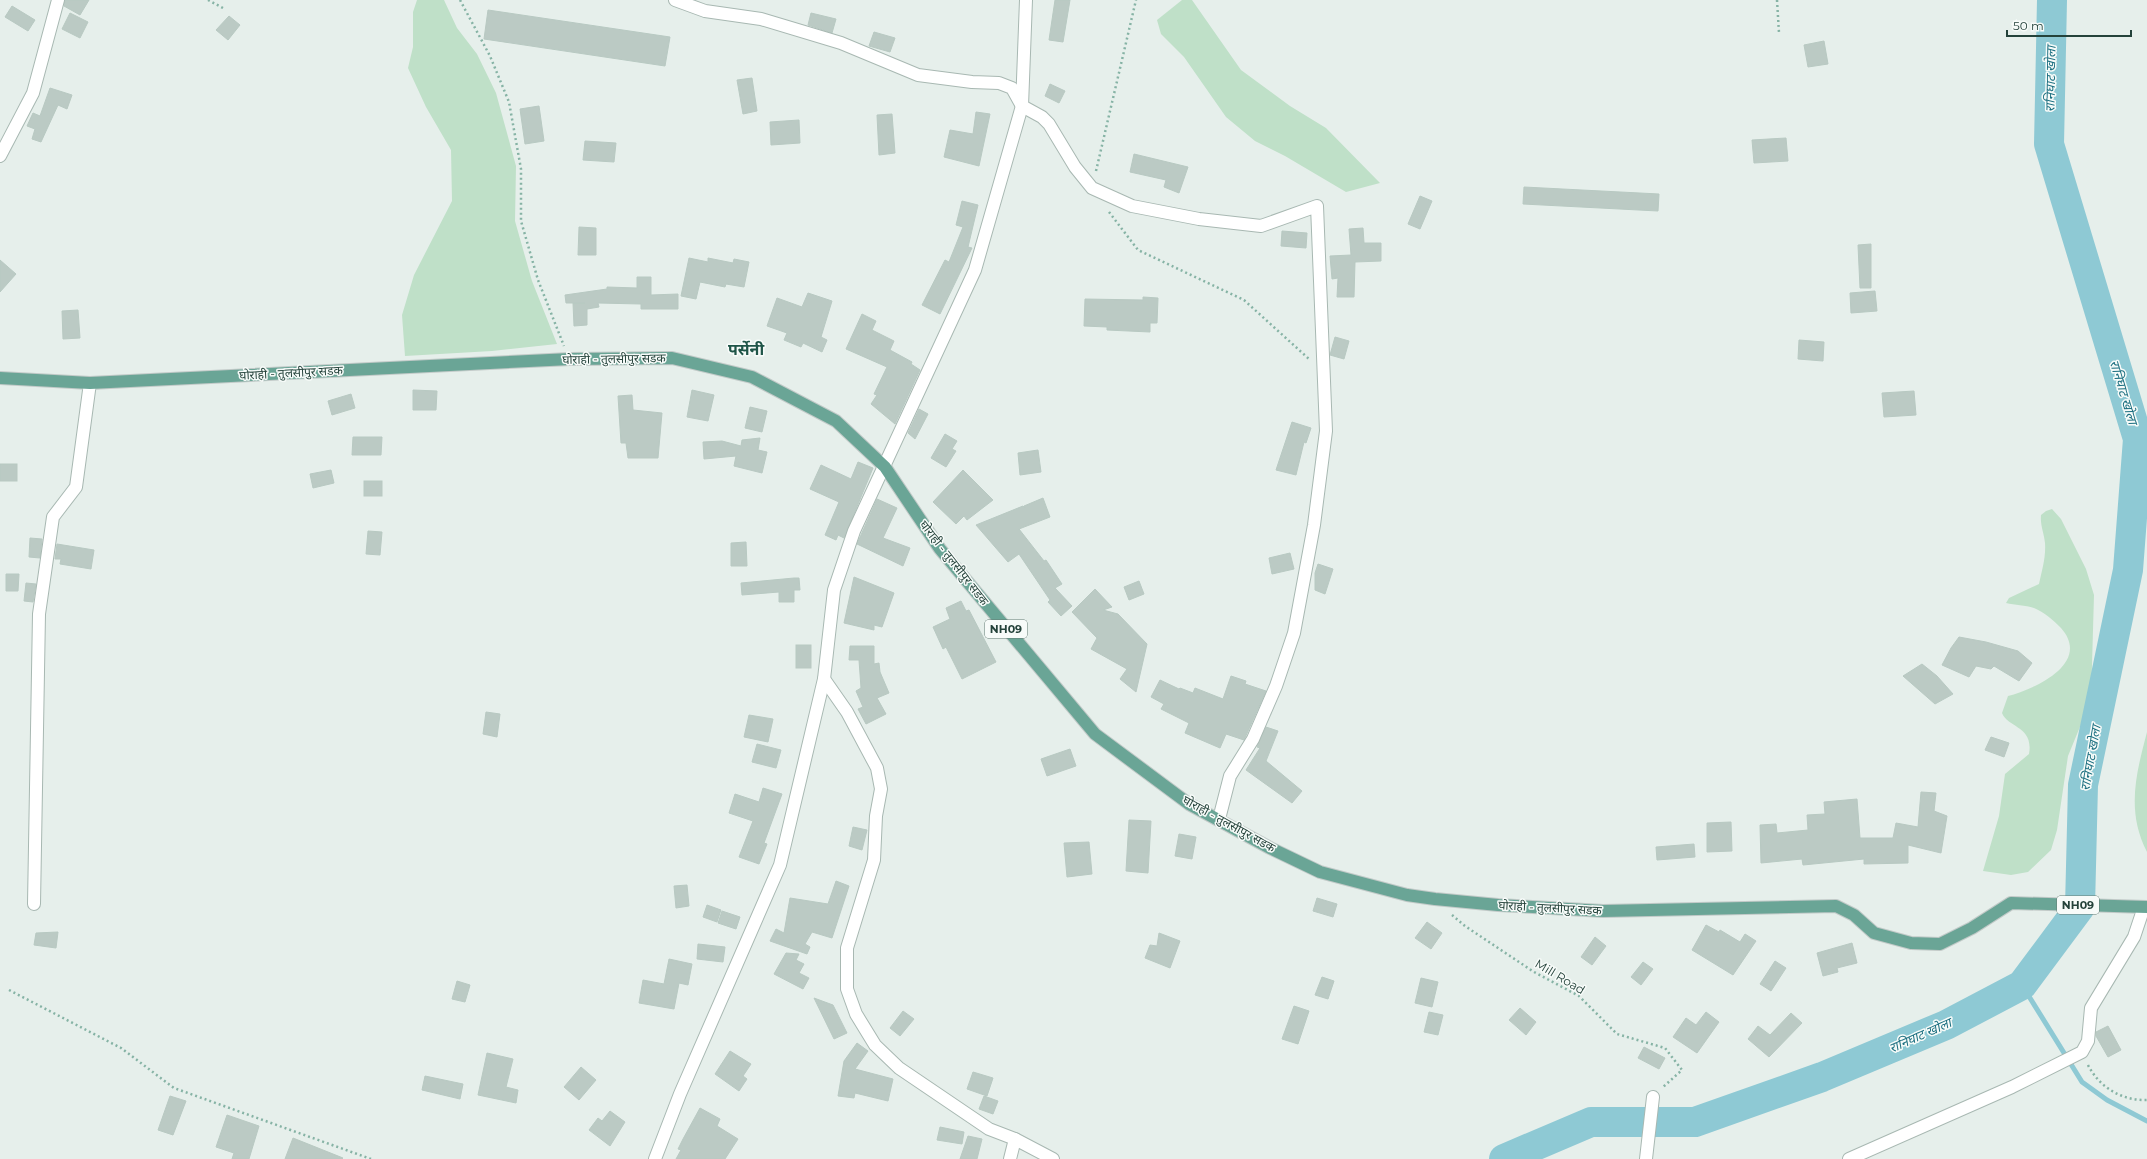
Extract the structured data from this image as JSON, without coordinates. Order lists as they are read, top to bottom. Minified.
{"streets":{"main road":["घोराही - तुलसीपुर सडक","NH09"],"path":["Mill Road"]},"crossings":[["घोराही - तुलसीपुर सडक","Mill Road"]],"districts":["पर्सेनी"],"water":["रानिघाट खोला"],"scale_bar":"50 m"}
